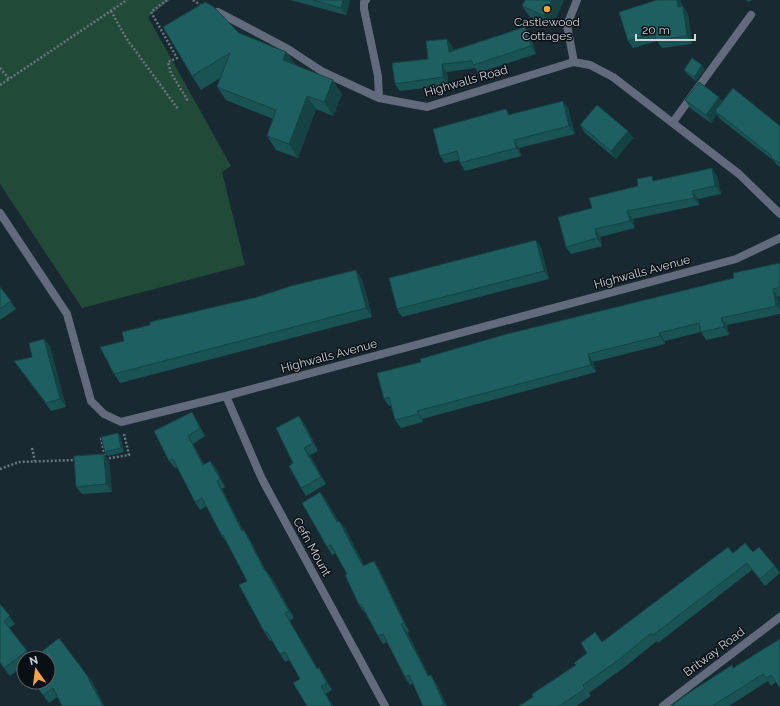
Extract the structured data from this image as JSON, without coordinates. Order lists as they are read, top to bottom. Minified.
{"streets":{"street":["Highwalls Road","Highwalls Avenue","Cefn Mount","Britway Road"]},"crossings":[["Highwalls Avenue","Cefn Mount"]],"places":["Castlewood Cottages"],"scale_bar":"20 m","north":"top"}
